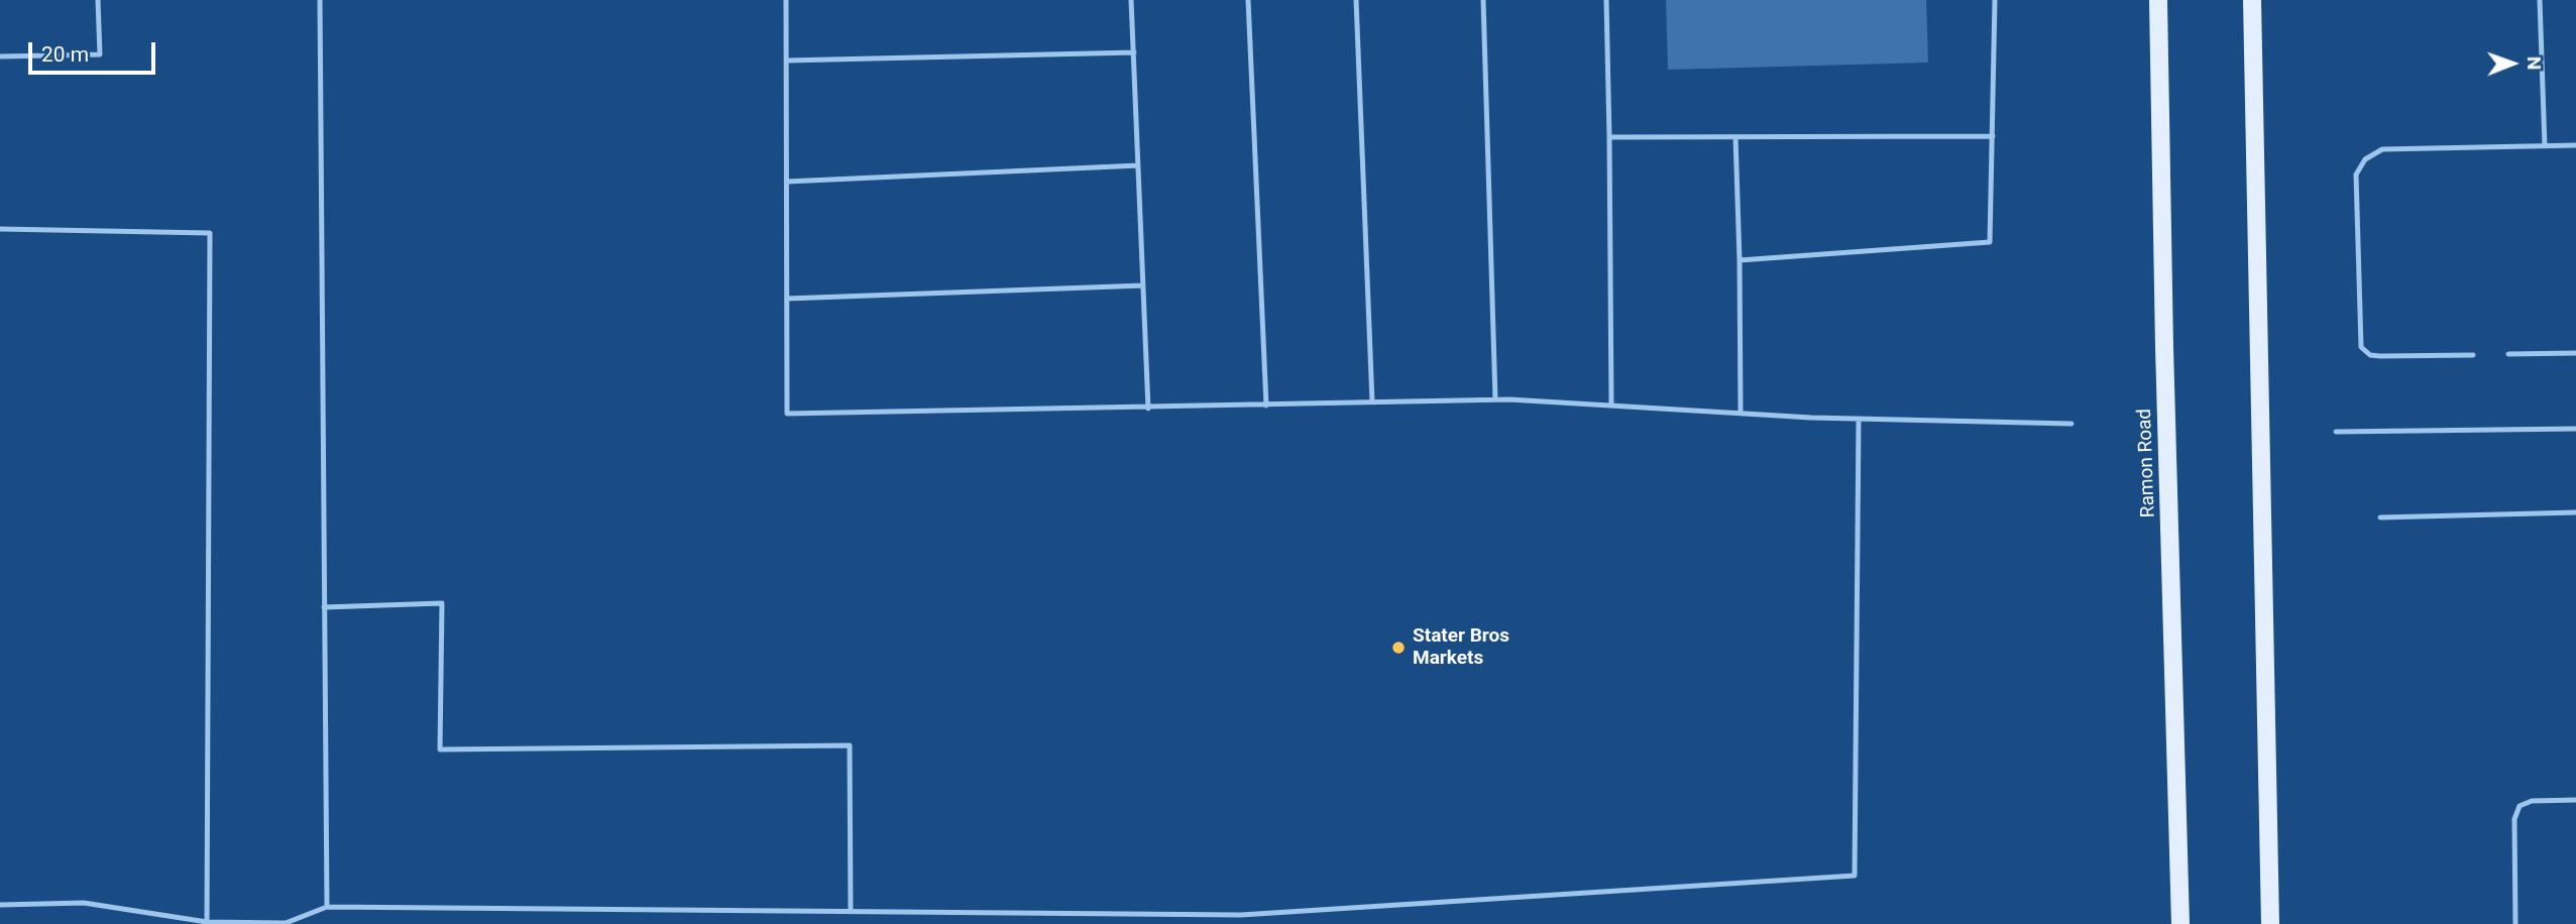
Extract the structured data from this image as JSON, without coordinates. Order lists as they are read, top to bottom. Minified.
{"streets":{"main road":["Ramon Road"]},"places":["Stater Bros Markets"],"scale_bar":"20 m","north":"right"}
